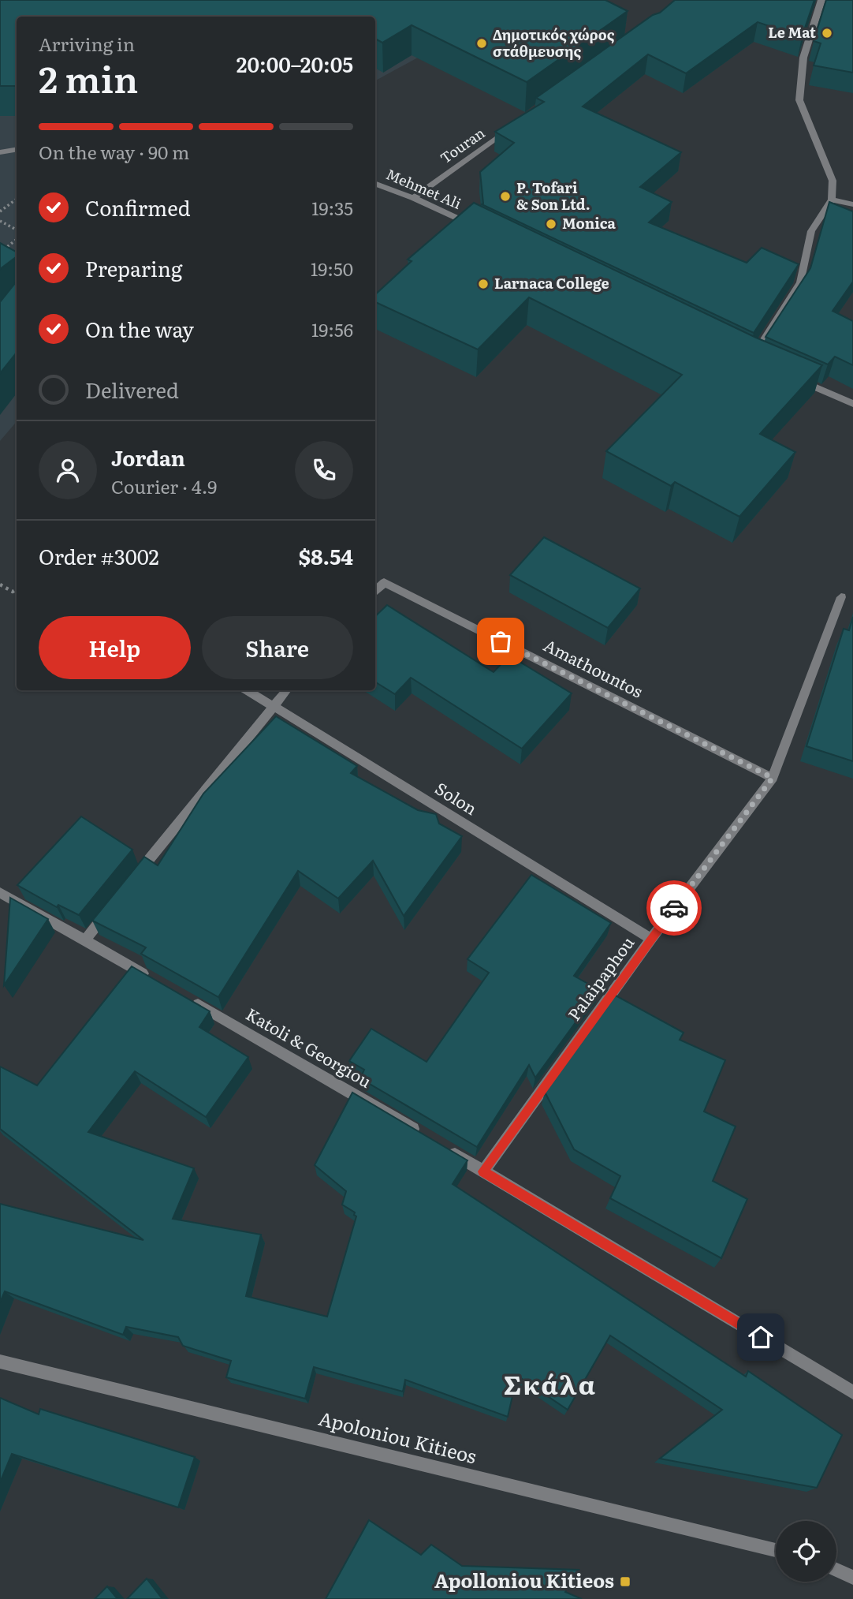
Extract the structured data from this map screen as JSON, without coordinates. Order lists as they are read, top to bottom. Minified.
{"streets":{"street":["Touran","Mehmet Ali","Amathountos","Solon","Palaipaphou","Katoli & Georgiou","Apoloniou Kitieos"]},"crossings":[["Touran","Mehmet Ali"],["Amathountos","Palaipaphou"],["Solon","Palaipaphou"]],"districts":["Σκάλα"],"places":{"other":["Le Mat","Δημοτικός χώρος στάθμευσης","P. Tofari & Son Ltd.","Monica","Larnaca College"],"transit":["Apolloniou Kitieos"]},"page":{"heading":["2 min","Arriving in","20:00–20:05"],"panel":["Jordan","Courier · 4.9","Order #3002","$8.54"],"bar":"On the way · 90 m","list":[["Confirmed","19:35"],["Preparing","19:50"],["On the way","19:56"],"Delivered"],"buttons":["Help","Share"]}}
